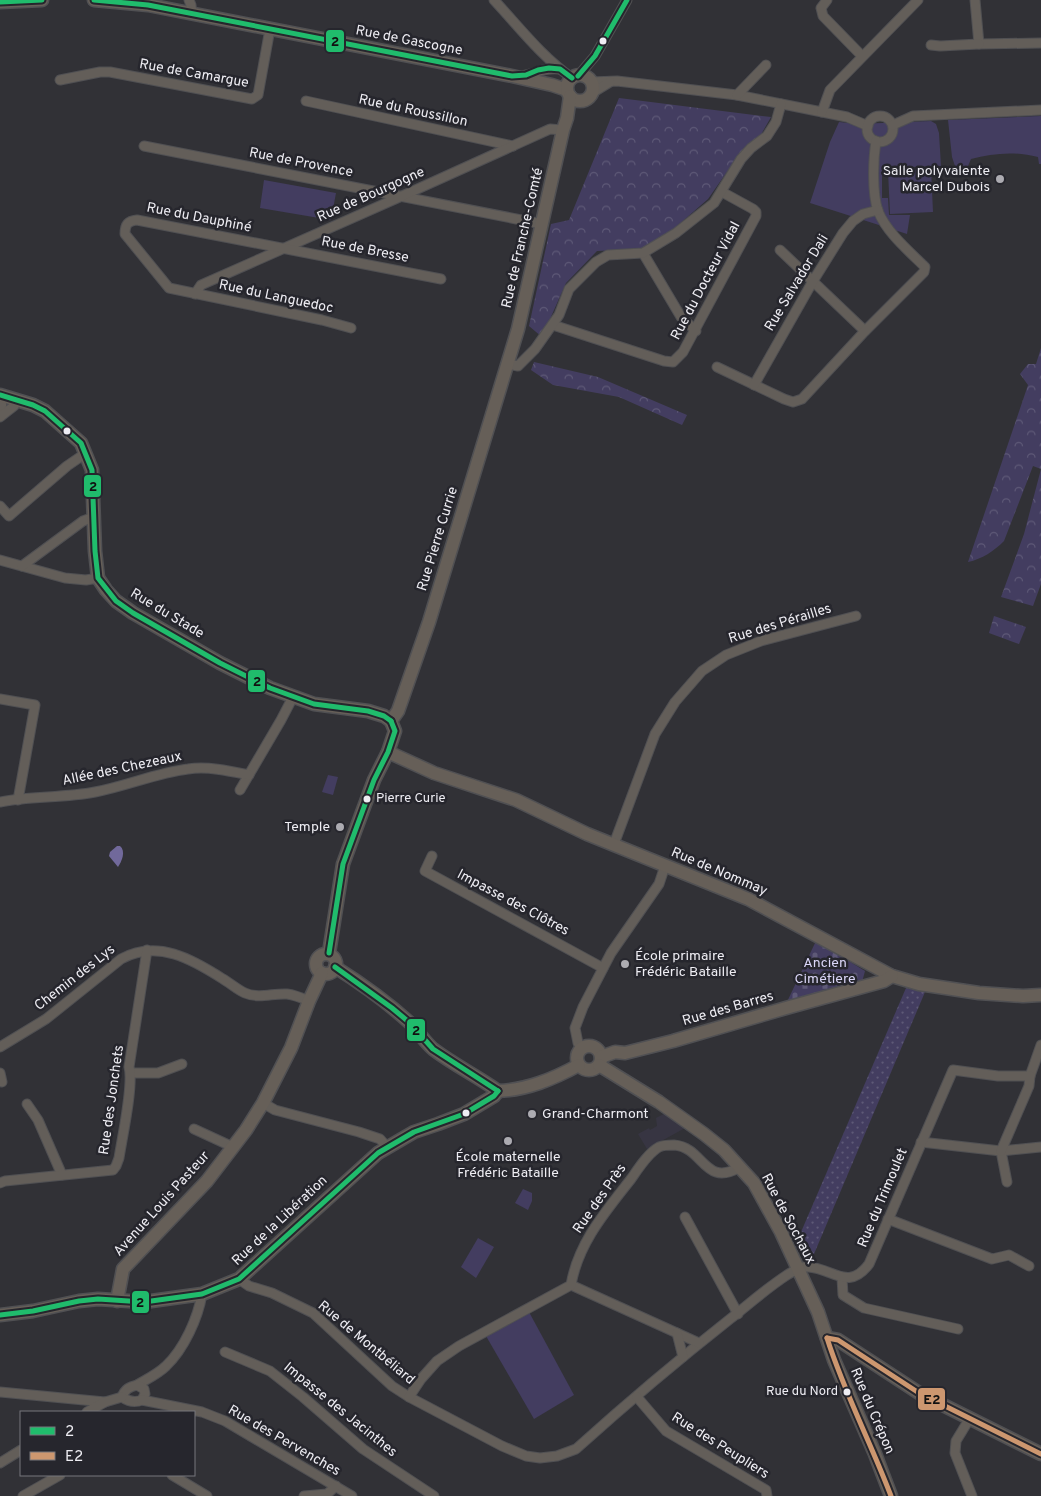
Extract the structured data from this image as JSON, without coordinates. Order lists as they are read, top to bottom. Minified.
{"streets":{"street":["Rue de Gascogne","Rue de Camargue","Rue du Roussillon","Rue de Provence","Rue de Bourgogne","Rue du Dauphiné","Rue de Franche-Comté","Rue de Bresse","Rue du Docteur Vidal","Rue Salvador Dali","Rue du Languedoc","Rue Pierre Currie","Rue du Stade","Rue des Pérailles","Allée des Chezeaux","Rue de Nommay","Impasse des Clôtres","Chemin des Lys","Rue des Barres","Rue des Jonchets","Rue du Trimoulet","Rue des Près","Avenue Louis Pasteur","Rue de Sochaux","Rue de la Libération","Rue de Montbéliard","Impasse des Jacinthes","Rue du Crépon","Rue des Pervenches","Rue des Peupliers"]},"crossings":[["Rue de Gascogne","Rue de Camargue"],["Rue de Gascogne","Rue de Franche-Comté"],["Rue du Roussillon","Rue de Bourgogne"],["Rue de Provence","Rue de Bourgogne"],["Rue de Provence","Rue de Franche-Comté"],["Rue de Bourgogne","Rue du Dauphiné"],["Rue de Bourgogne","Rue de Franche-Comté"],["Rue de Bourgogne","Rue de Bresse"],["Rue de Bourgogne","Rue du Languedoc"],["Rue du Dauphiné","Rue de Bresse"],["Rue du Dauphiné","Rue du Languedoc"],["Rue de Franche-Comté","Rue Pierre Currie"],["Rue Pierre Currie","Rue du Stade"],["Rue des Pérailles","Rue de Nommay"],["Rue de Nommay","Rue des Barres"],["Chemin des Lys","Rue des Jonchets"],["Chemin des Lys","Avenue Louis Pasteur"],["Rue des Barres","Rue de Sochaux"],["Rue des Près","Rue de Sochaux"],["Avenue Louis Pasteur","Rue de la Libération"],["Rue de Sochaux","Rue du Crépon"],["Rue de la Libération","Rue de Montbéliard"],["Rue de Montbéliard","Rue des Peupliers"]],"parks":["Ancien Cimétiere"],"places":["Salle polyvalente Marcel Dubois","Pierre Curie","Temple","École primaire Frédéric Bataille","Grand-Charmont","École maternelle Frédéric Bataille","Rue du Nord"],"lines":["transit line 2","transit line E2"],"legend":["2","E2"]}
